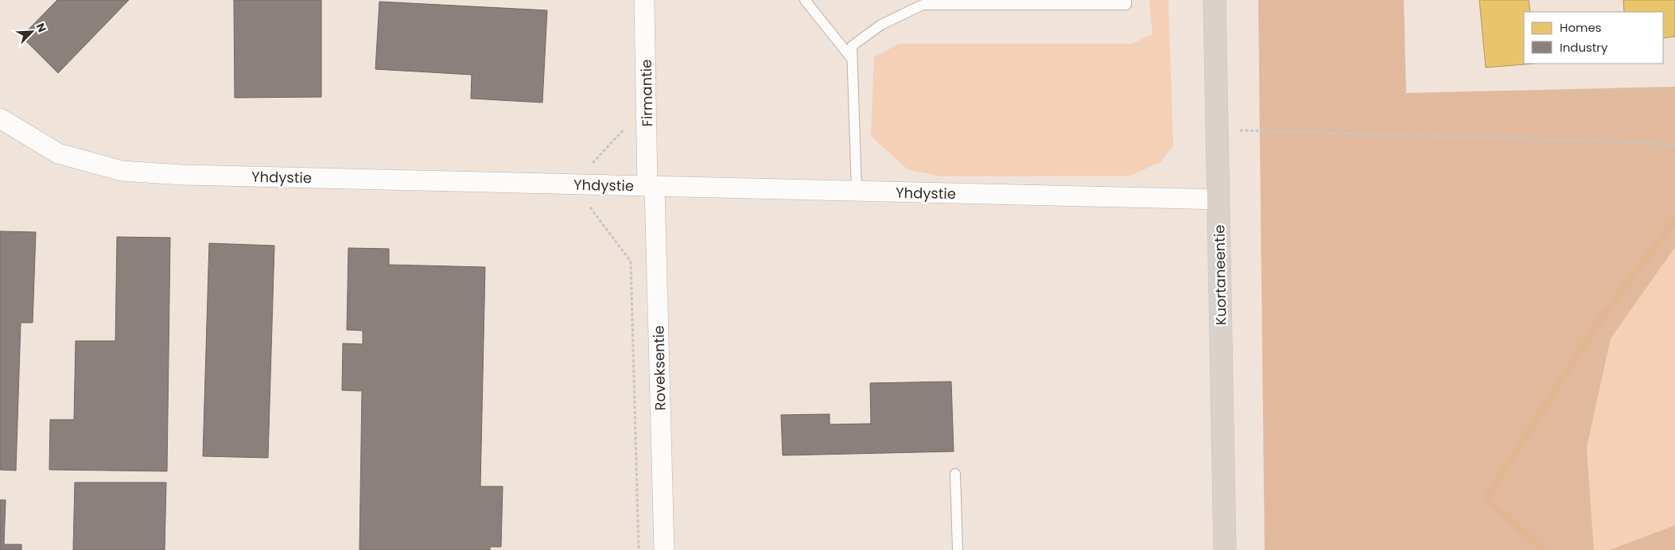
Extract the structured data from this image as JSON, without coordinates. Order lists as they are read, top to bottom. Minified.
{"streets":{"highway":["Kuortaneentie"],"street":["Firmantie","Yhdystie","Roveksentie"]},"crossings":[["Firmantie","Yhdystie"],["Firmantie","Roveksentie"],["Yhdystie","Kuortaneentie"],["Yhdystie","Roveksentie"]],"legend":["Homes","Industry"],"north":"top right"}
